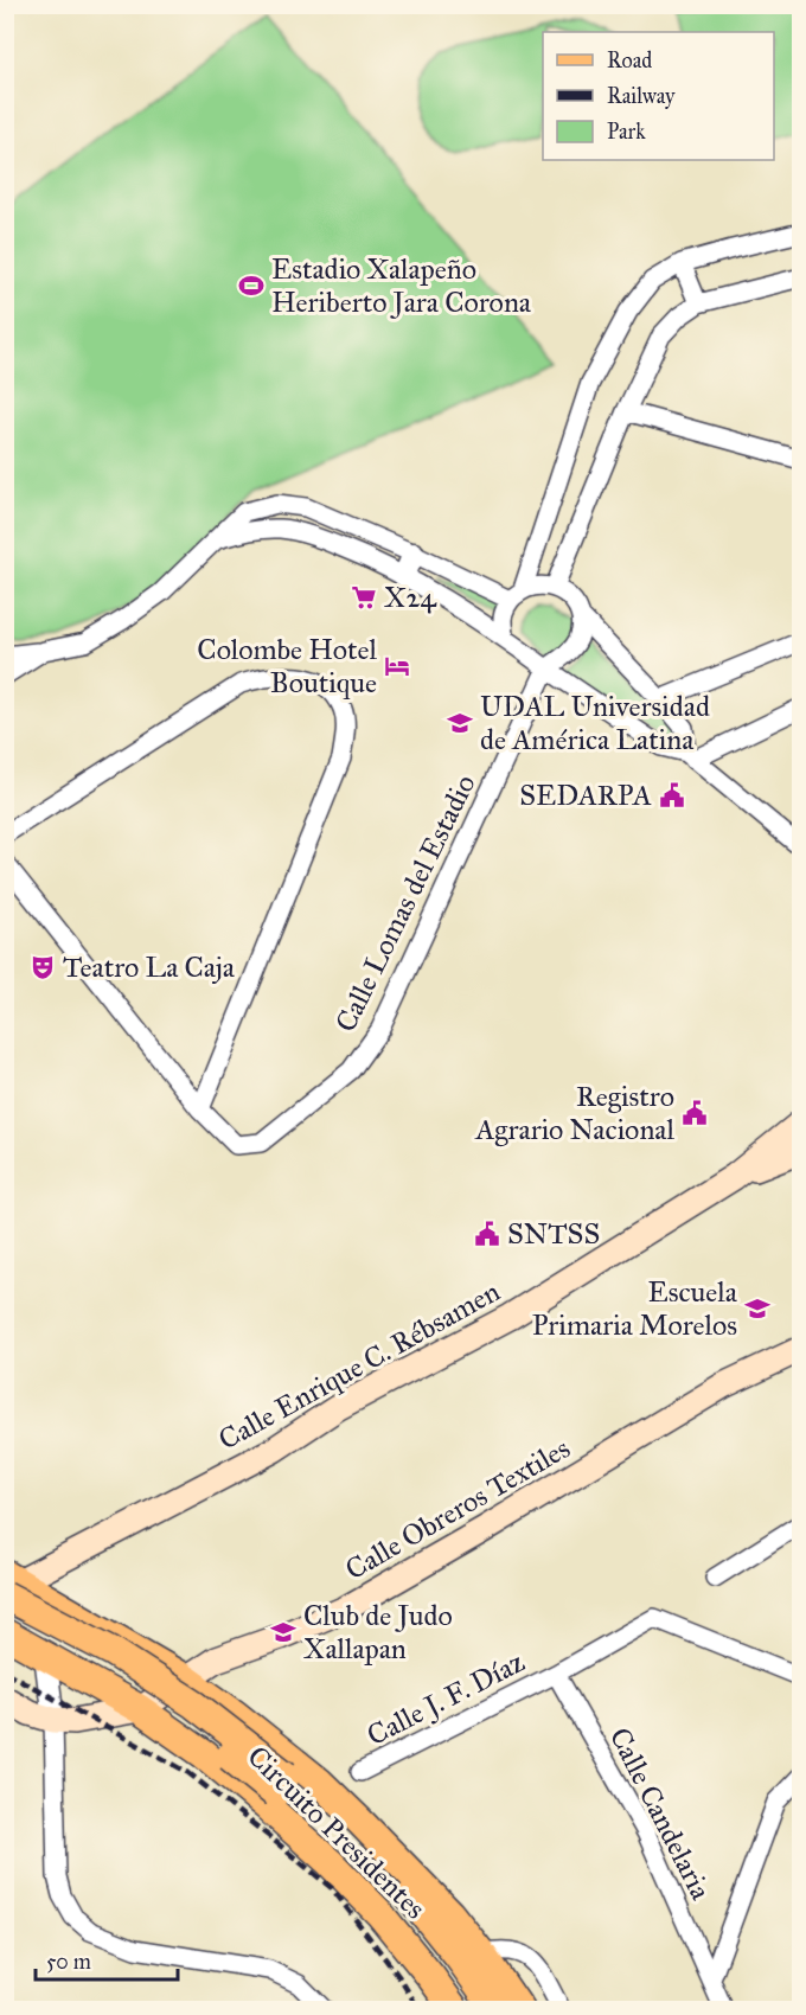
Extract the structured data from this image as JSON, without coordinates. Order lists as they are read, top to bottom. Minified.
{"streets":{"main road":["Calle Enrique C. Rébsamen","Calle Obreros Textiles","Circuito Presidentes"],"street":["Calle Lomas del Estadio","Calle J. F. Díaz","Calle Candelaria"]},"crossings":[["Calle Enrique C. Rébsamen","Circuito Presidentes"],["Calle J. F. Díaz","Calle Candelaria"]],"places":{"sports":["Estadio Xalapeño Heriberto Jara Corona"],"supermarket":["X24"],"hotel":["Colombe Hotel Boutique"],"school or university":["UDAL Universidad de América Latina","Escuela Primaria Morelos","Club de Judo Xallapan"],"public building":["SEDARPA","Registro Agrario Nacional","SNTSS"],"theatre":["Teatro La Caja"]},"legend":["Road","Railway","Park"],"scale_bar":"50 m"}
